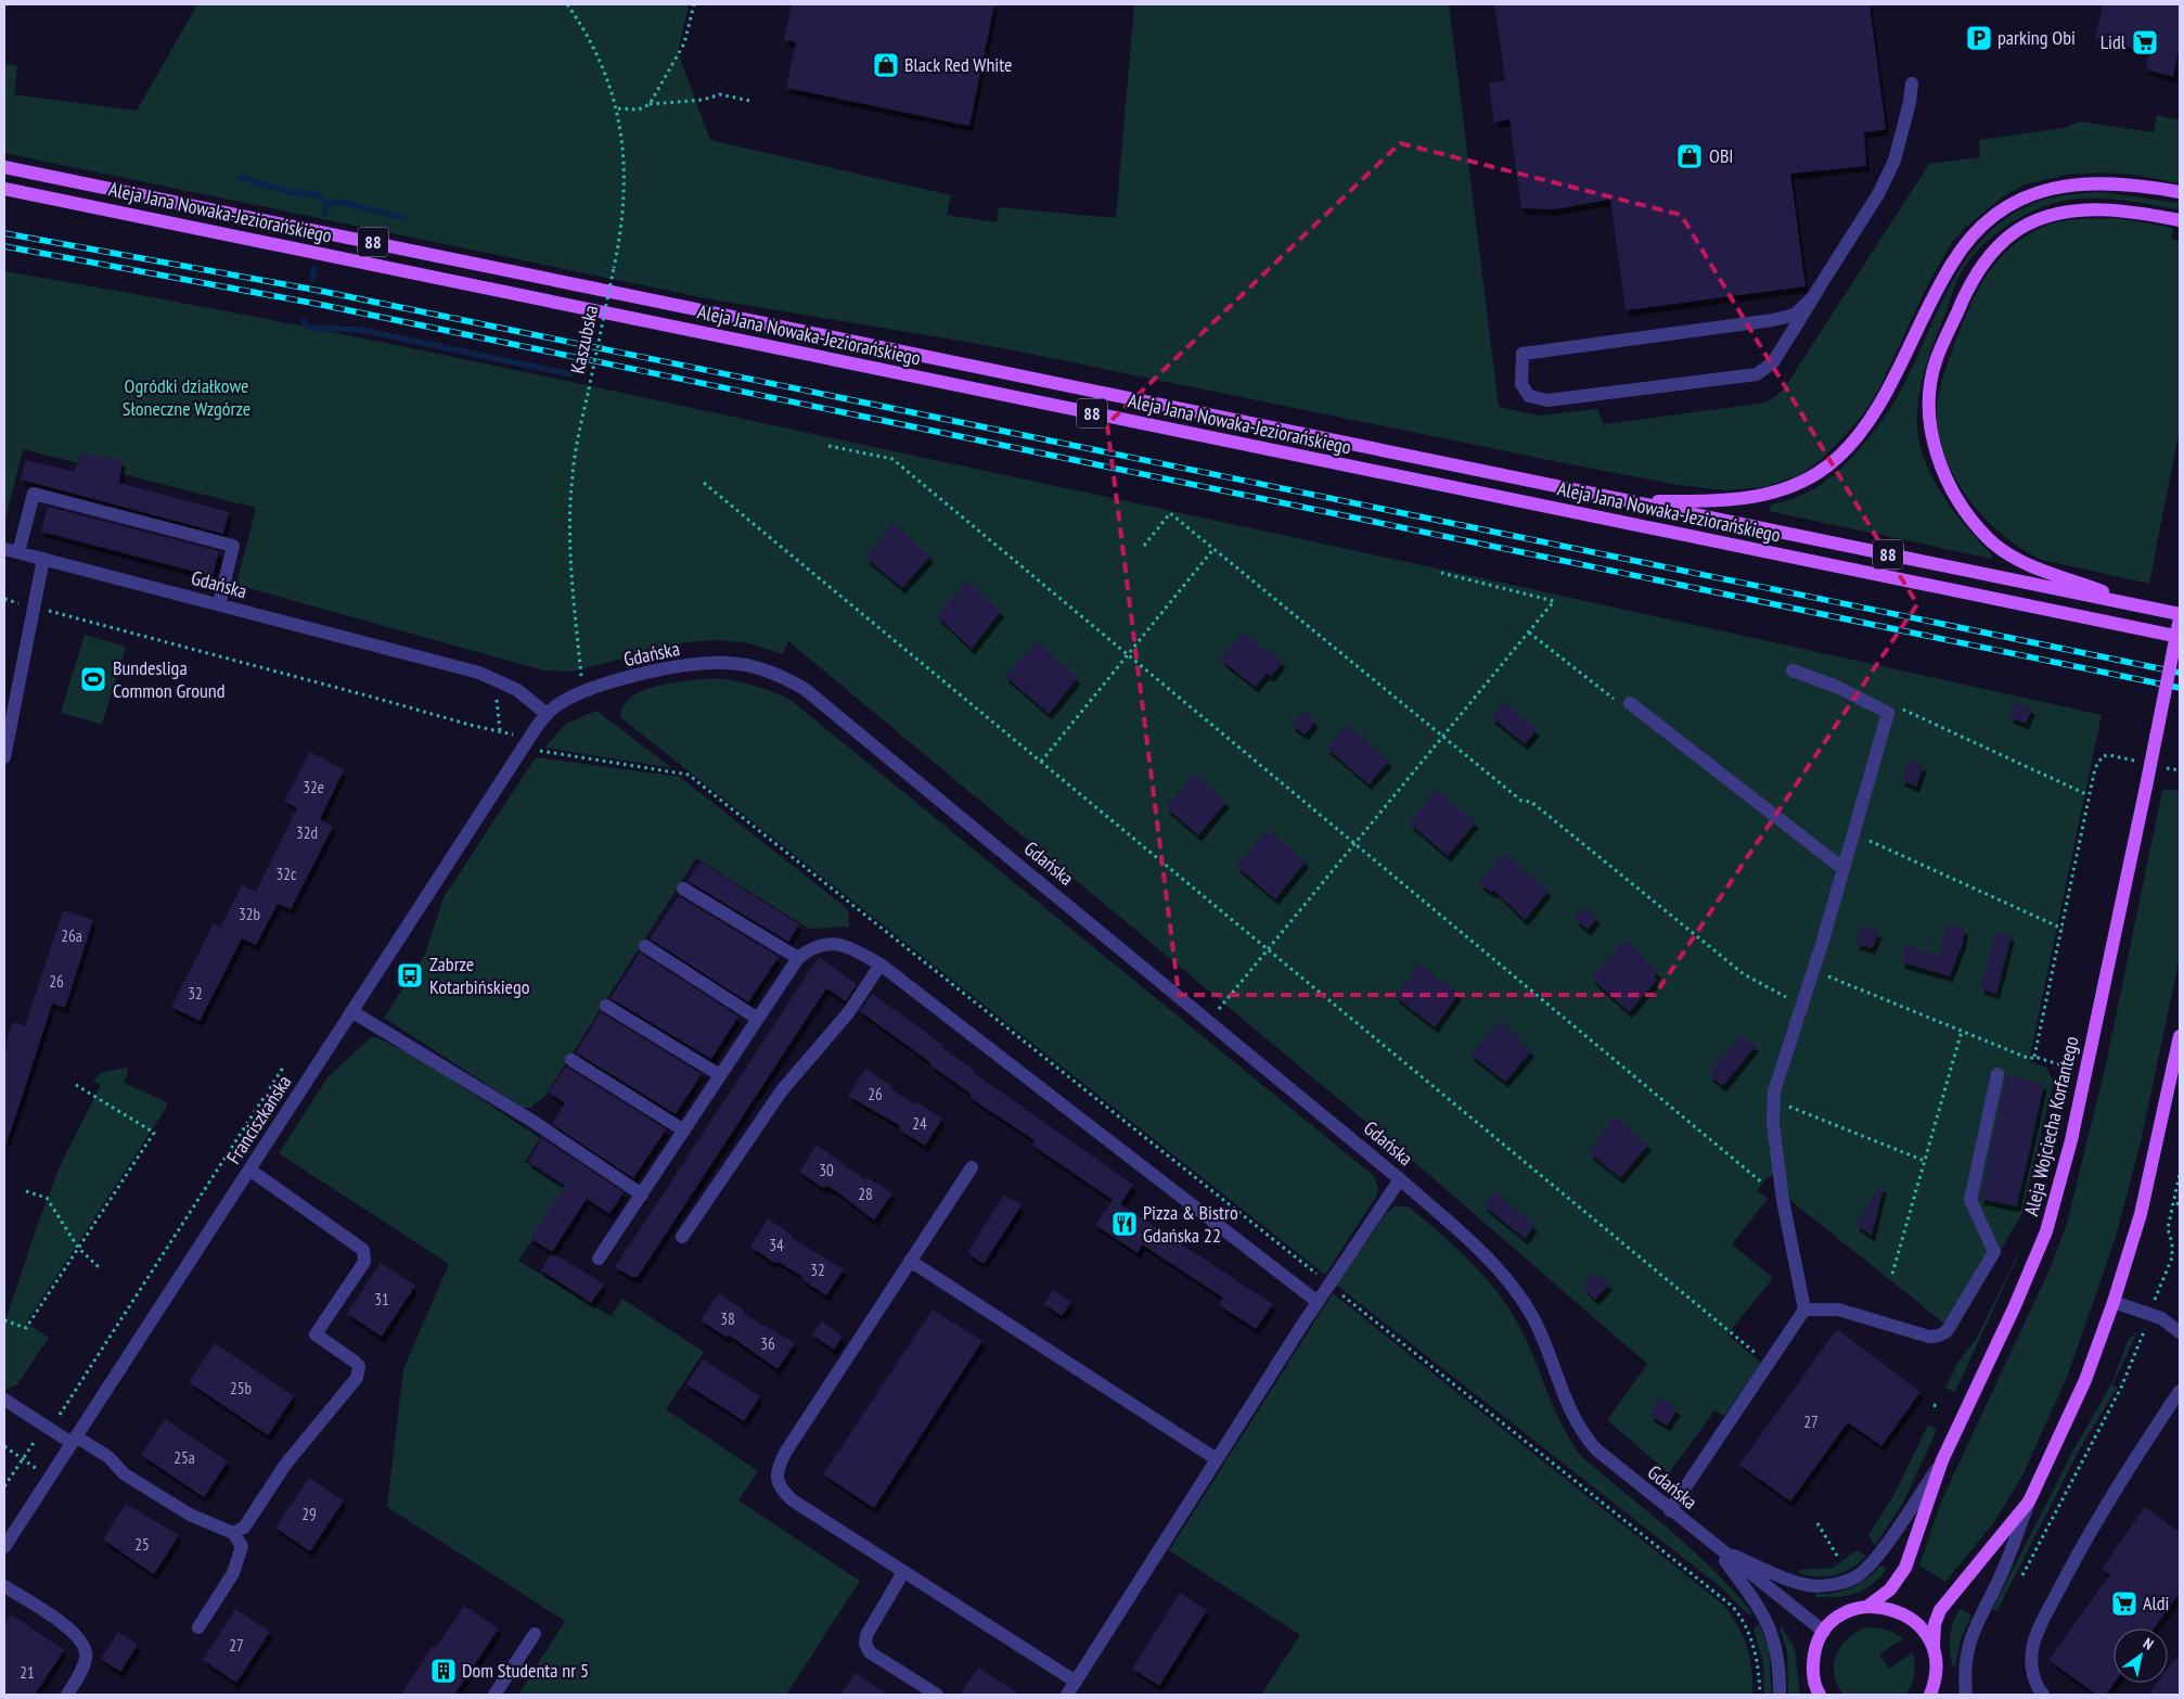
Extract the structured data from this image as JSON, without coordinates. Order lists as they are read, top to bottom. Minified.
{"streets":{"main road":["Aleja Jana Nowaka-Jeziorańskiego","88","Aleja Wojciecha Korfantego"],"street":["Gdańska","Franciszkańska"],"path":["Kaszubska"]},"crossings":[["Kaszubska","Gdańska"],["Gdańska","Franciszkańska"]],"parks":["Ogródki działkowe Słoneczne Wzgórze"],"places":{"parking":["parking Obi"],"supermarket":["Lidl","Aldi"],"shop":["Black Red White","OBI"],"sports":["Bundesliga Common Ground"],"bus stop":["Zabrze Kotarbińskiego"],"restaurant":["Pizza & Bistro Gdańska 22"],"building":["Dom Studenta nr 5"]},"house_numbers":["32e","32d","32c","32b","26a","26","32","26","24","30","28","34","32","31","38","36","25b","27","25a","29","25","27","21"],"north":"top right"}
